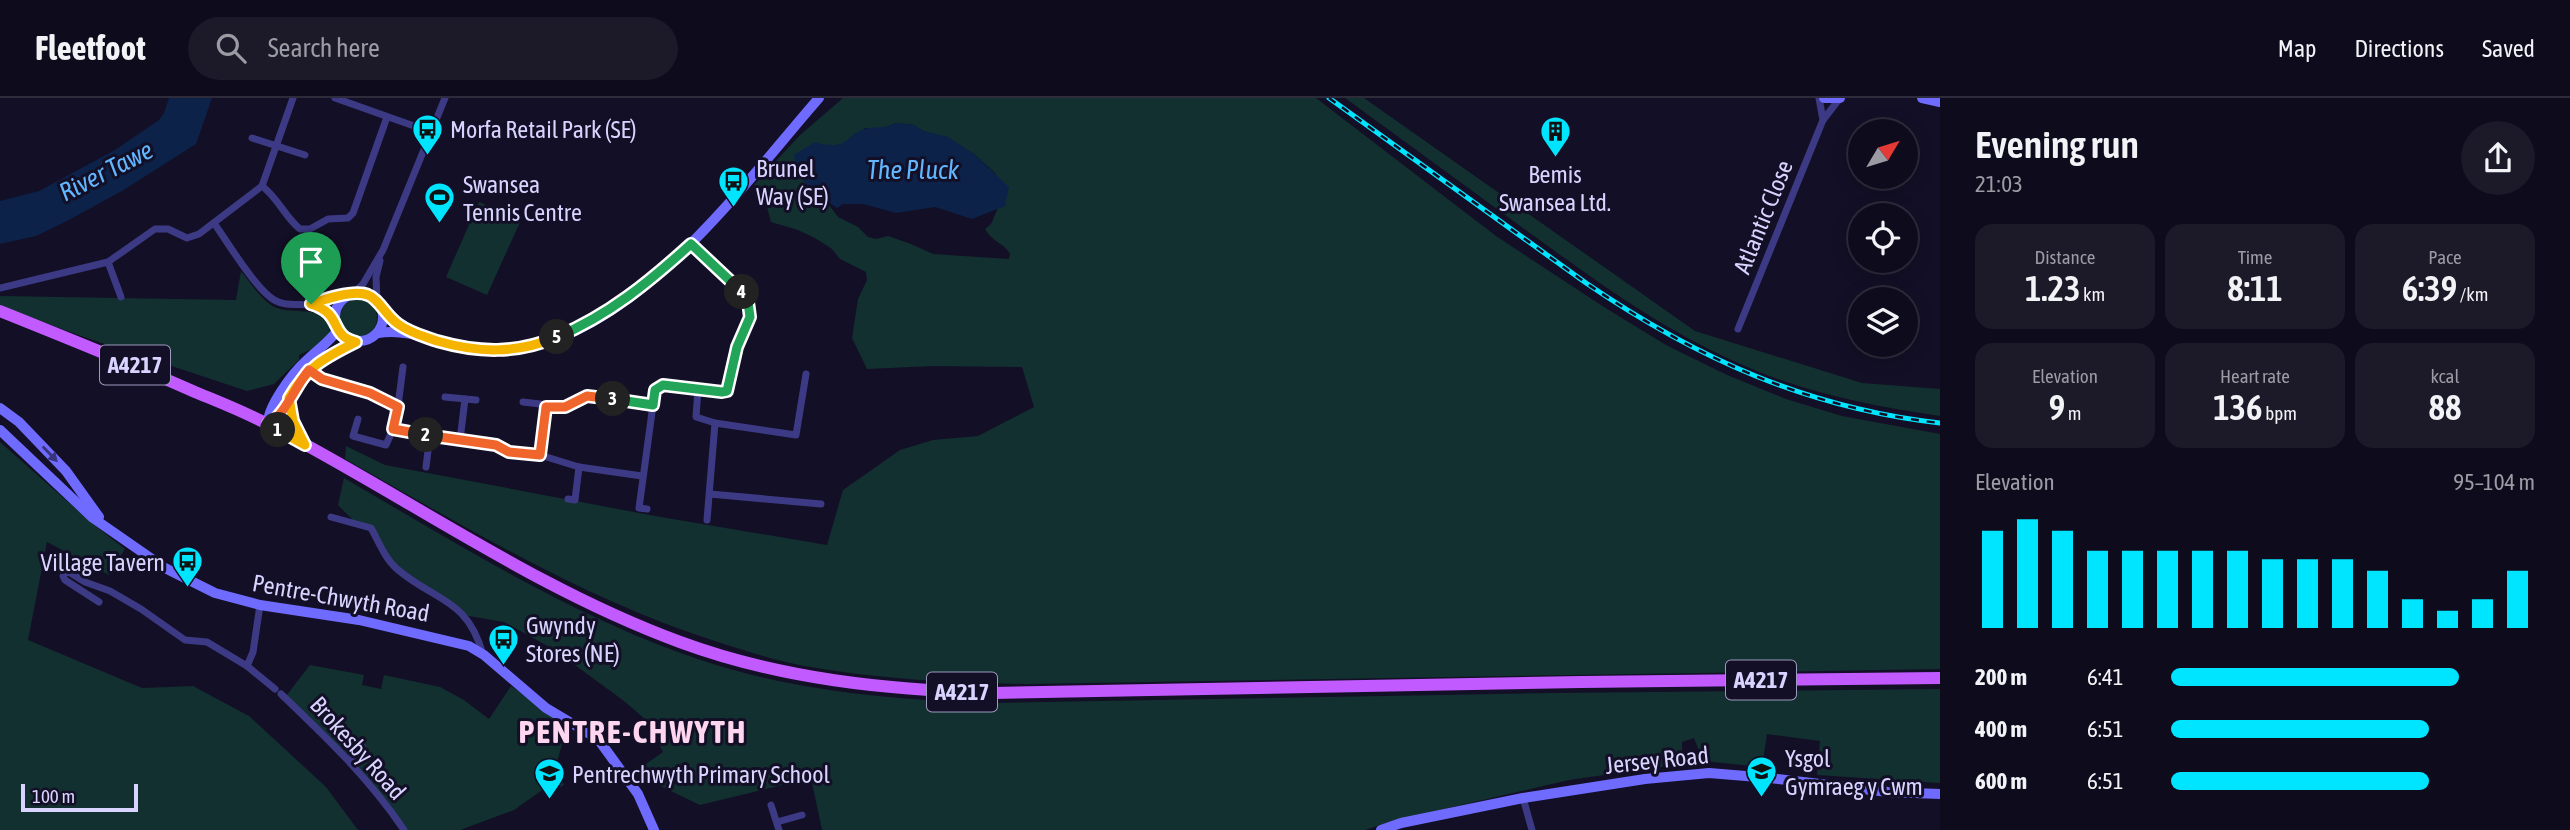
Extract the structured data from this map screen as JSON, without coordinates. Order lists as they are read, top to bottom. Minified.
{"streets":{"main road":["A4217","Pentre-Chwyth Road","Jersey Road"],"street":["Atlantic Close","Brokesby Road"]},"districts":["PENTRE-CHWYTH"],"water":["The Pluck","River Tawe"],"places":{"bus stop":["Morfa Retail Park (SE)","Brunel Way (SE)","Village Tavern","Gwyndy Stores (NE)"],"building":["Bemis Swansea Ltd."],"sports":["Swansea Tennis Centre"],"school or university":["Ysgol Gymraeg y Cwm","Pentrechwyth Primary School"]},"scale_bar":"100 m","north":"top right","page":{"header":"Fleetfoot","search":"Search here","nav":["Map","Directions","Saved"],"heading":["Evening run","21:03"],"stats":[["Distance","1.23 km"],["Time","8:11"],["Pace","6:39 /km"],["Elevation","9 m"],["Heart rate","136 bpm"],["kcal","88"]],"pins":["4","5","3","1","2"],"chart":["Elevation","95–104 m"],"list":[{"name":"200 m","note":"6:41"},{"name":"400 m","note":"6:51"},{"name":"600 m","note":"6:51"}],"scale":"100 m"}}
